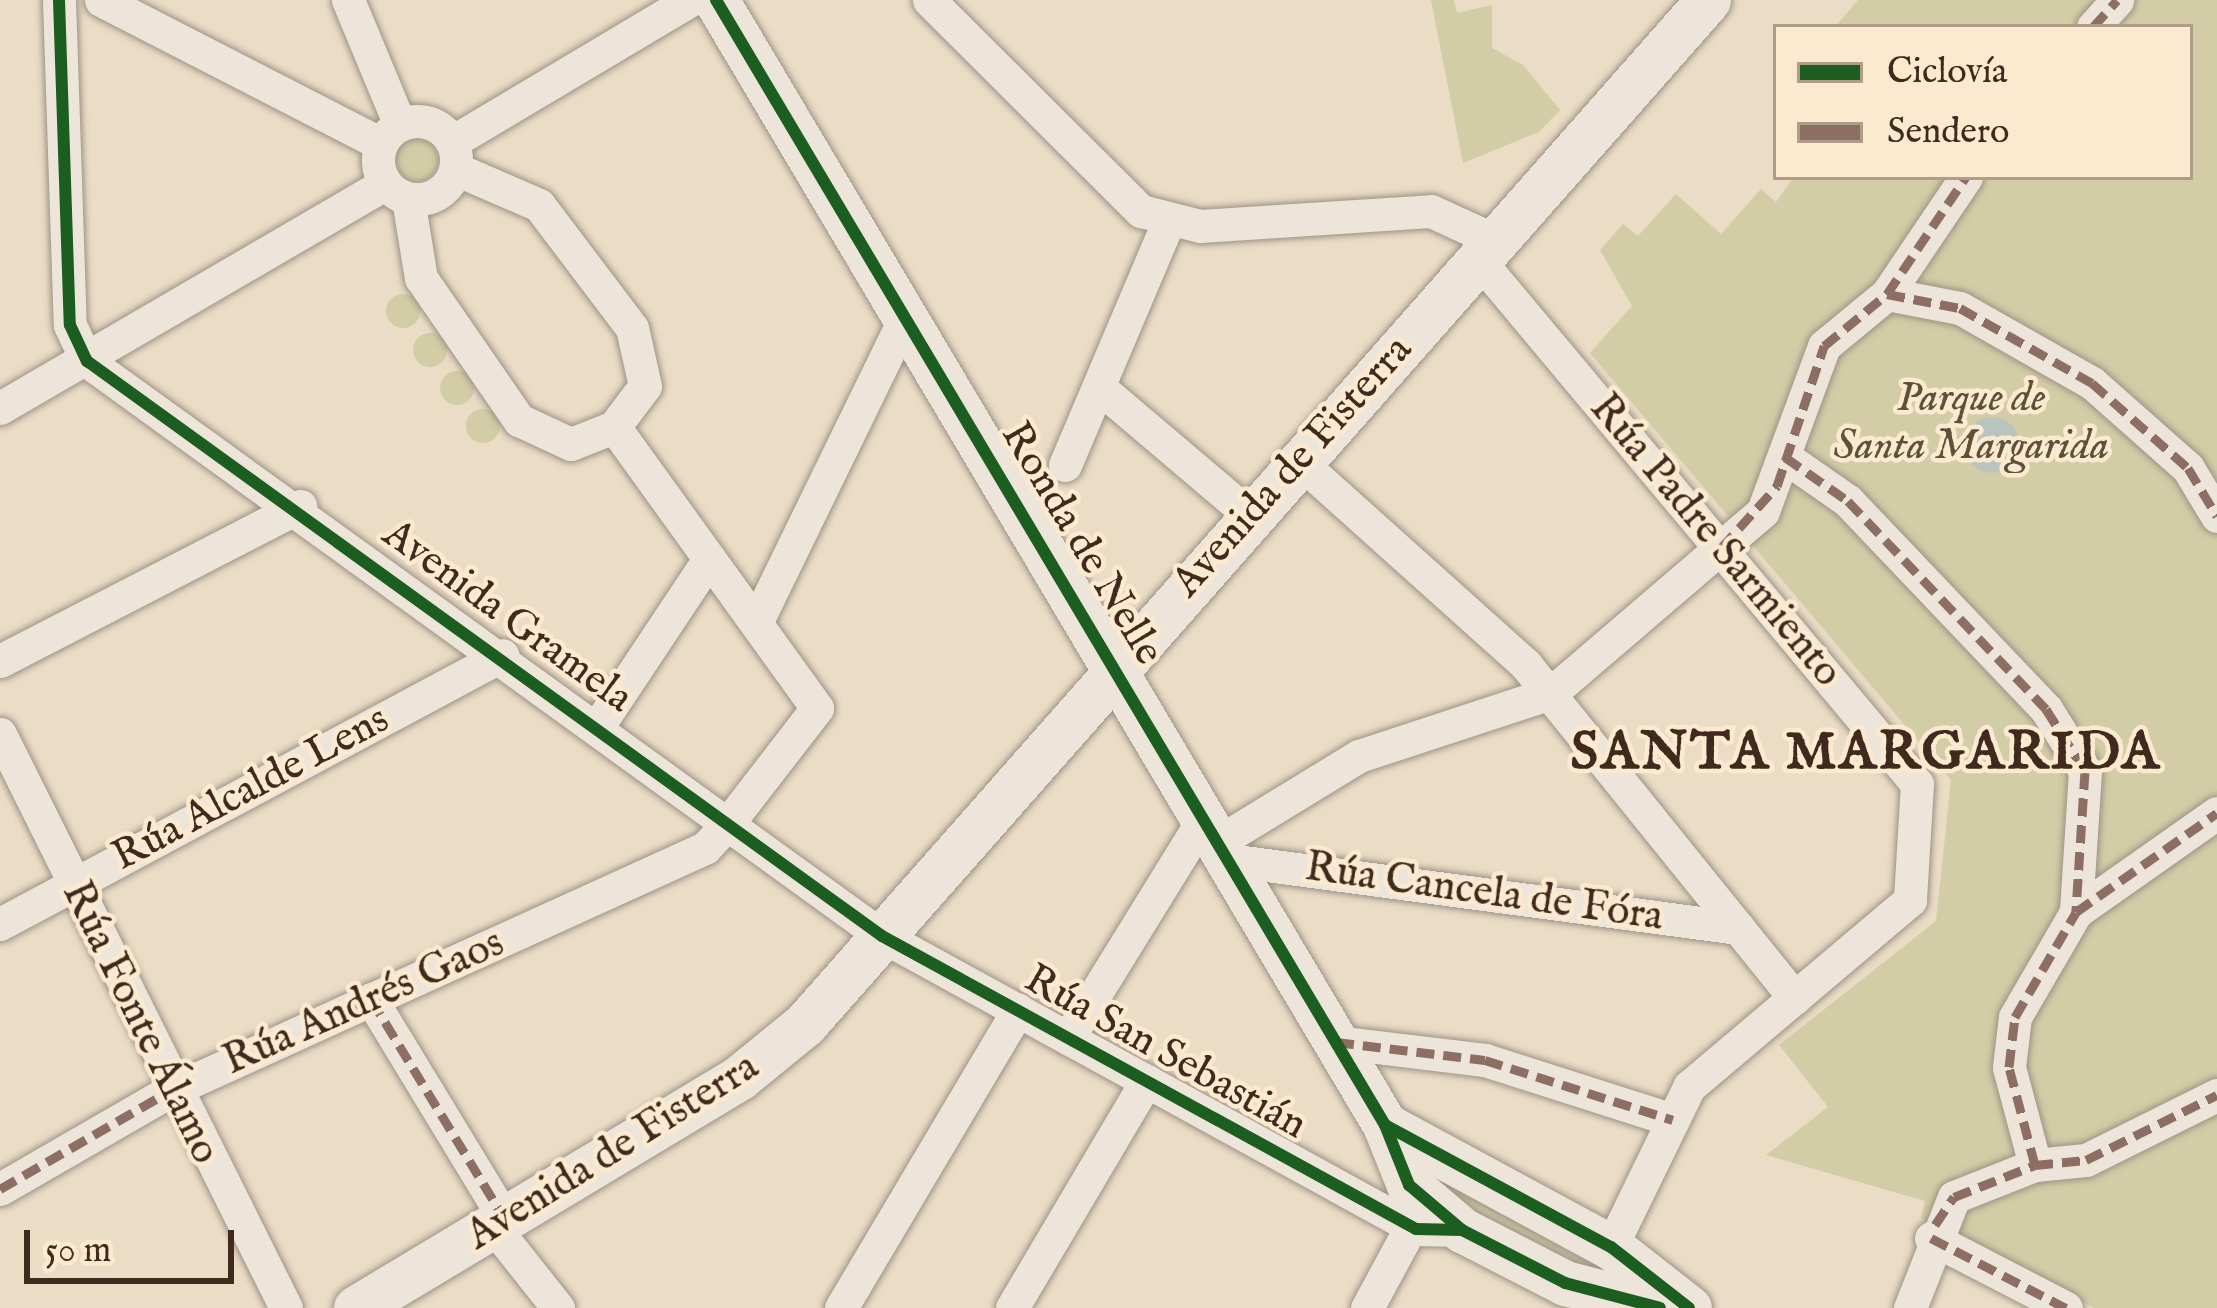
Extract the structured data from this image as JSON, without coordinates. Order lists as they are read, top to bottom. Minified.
{"streets":{"street":["Avenida de Fisterra","Rúa Padre Sarmiento","Ronda de Nelle","Avenida Gramela","Rúa Alcalde Lens","Rúa Cancela de Fóra","Rúa Andrés Gaos","Rúa Fonte Álamo","Rúa San Sebastián"]},"crossings":[["Avenida de Fisterra","Rúa Padre Sarmiento"],["Avenida de Fisterra","Ronda de Nelle"],["Avenida de Fisterra","Avenida Gramela"],["Avenida de Fisterra","Rúa San Sebastián"],["Ronda de Nelle","Rúa Cancela de Fóra"],["Ronda de Nelle","Rúa San Sebastián"],["Avenida Gramela","Rúa Alcalde Lens"],["Avenida Gramela","Rúa Andrés Gaos"],["Avenida Gramela","Rúa San Sebastián"],["Rúa Alcalde Lens","Rúa Fonte Álamo"],["Rúa Andrés Gaos","Rúa Fonte Álamo"]],"districts":["SANTA MARGARIDA"],"parks":["Parque de Santa Margarida"],"legend":["Ciclovía","Sendero"],"scale_bar":"50 m"}
